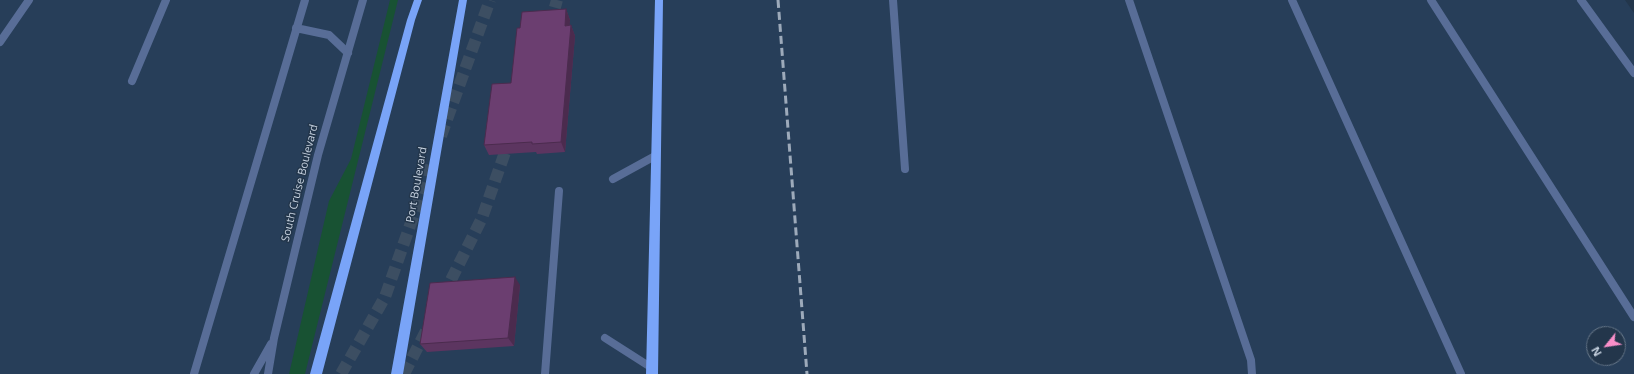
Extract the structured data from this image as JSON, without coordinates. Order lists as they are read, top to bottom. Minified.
{"streets":{"main road":["Port Boulevard"],"street":["South Cruise Boulevard"]},"north":"bottom left"}
